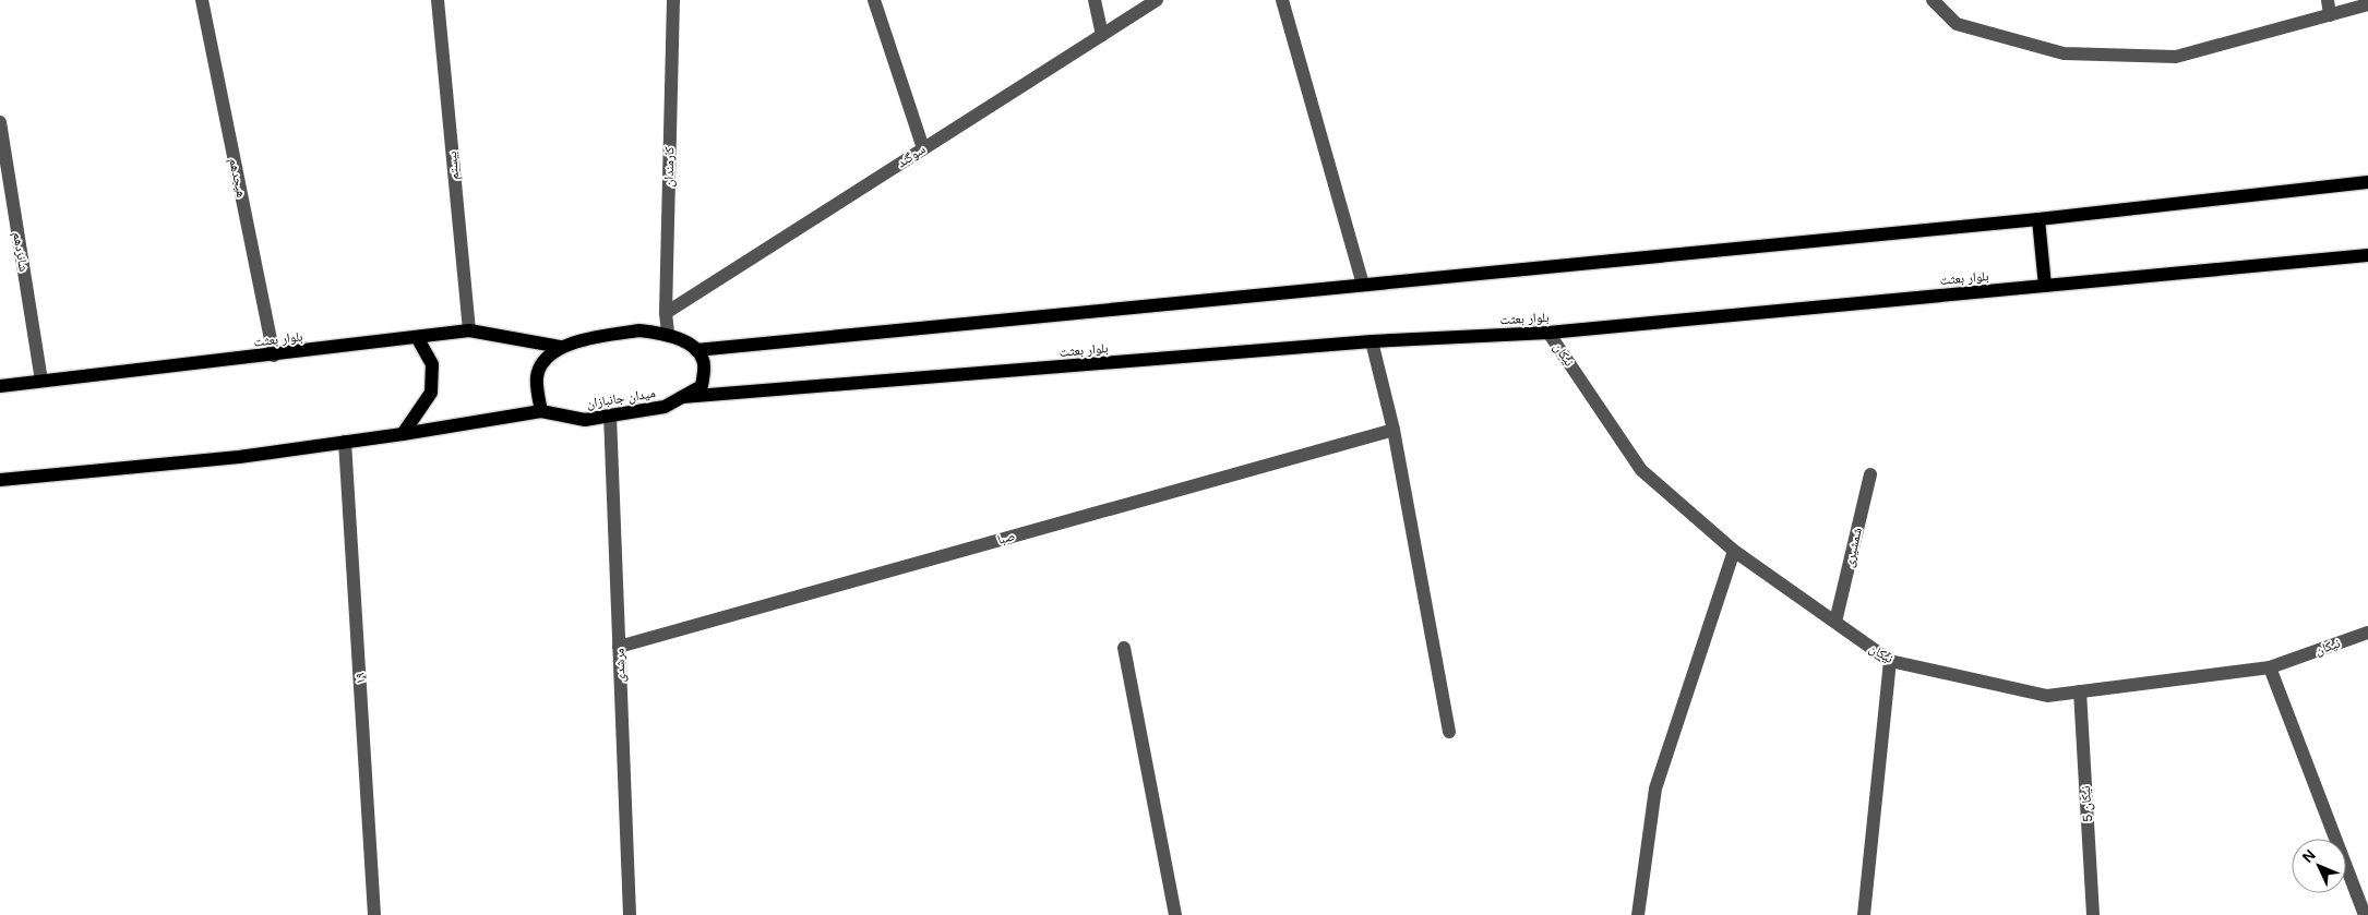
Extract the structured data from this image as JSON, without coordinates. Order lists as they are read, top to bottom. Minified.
{"streets":{"main road":["بلوار بعثت","ميدان جانبازان"],"street":["سوگند","بیستم","کارمندان","هیجدهم","شانزدهم","نیکان","صبا","شمشیری","مرشدی","۱۹","نیکان 5"]},"crossings":[["سوگند","کارمندان"],["بیستم","بلوار بعثت"],["هیجدهم","بلوار بعثت"],["شانزدهم","بلوار بعثت"],["بلوار بعثت","نیکان"],["بلوار بعثت","ميدان جانبازان"],["نیکان","شمشیری"],["نیکان","نیکان 5"],["ميدان جانبازان","مرشدی"],["صبا","مرشدی"]],"north":"top left"}
